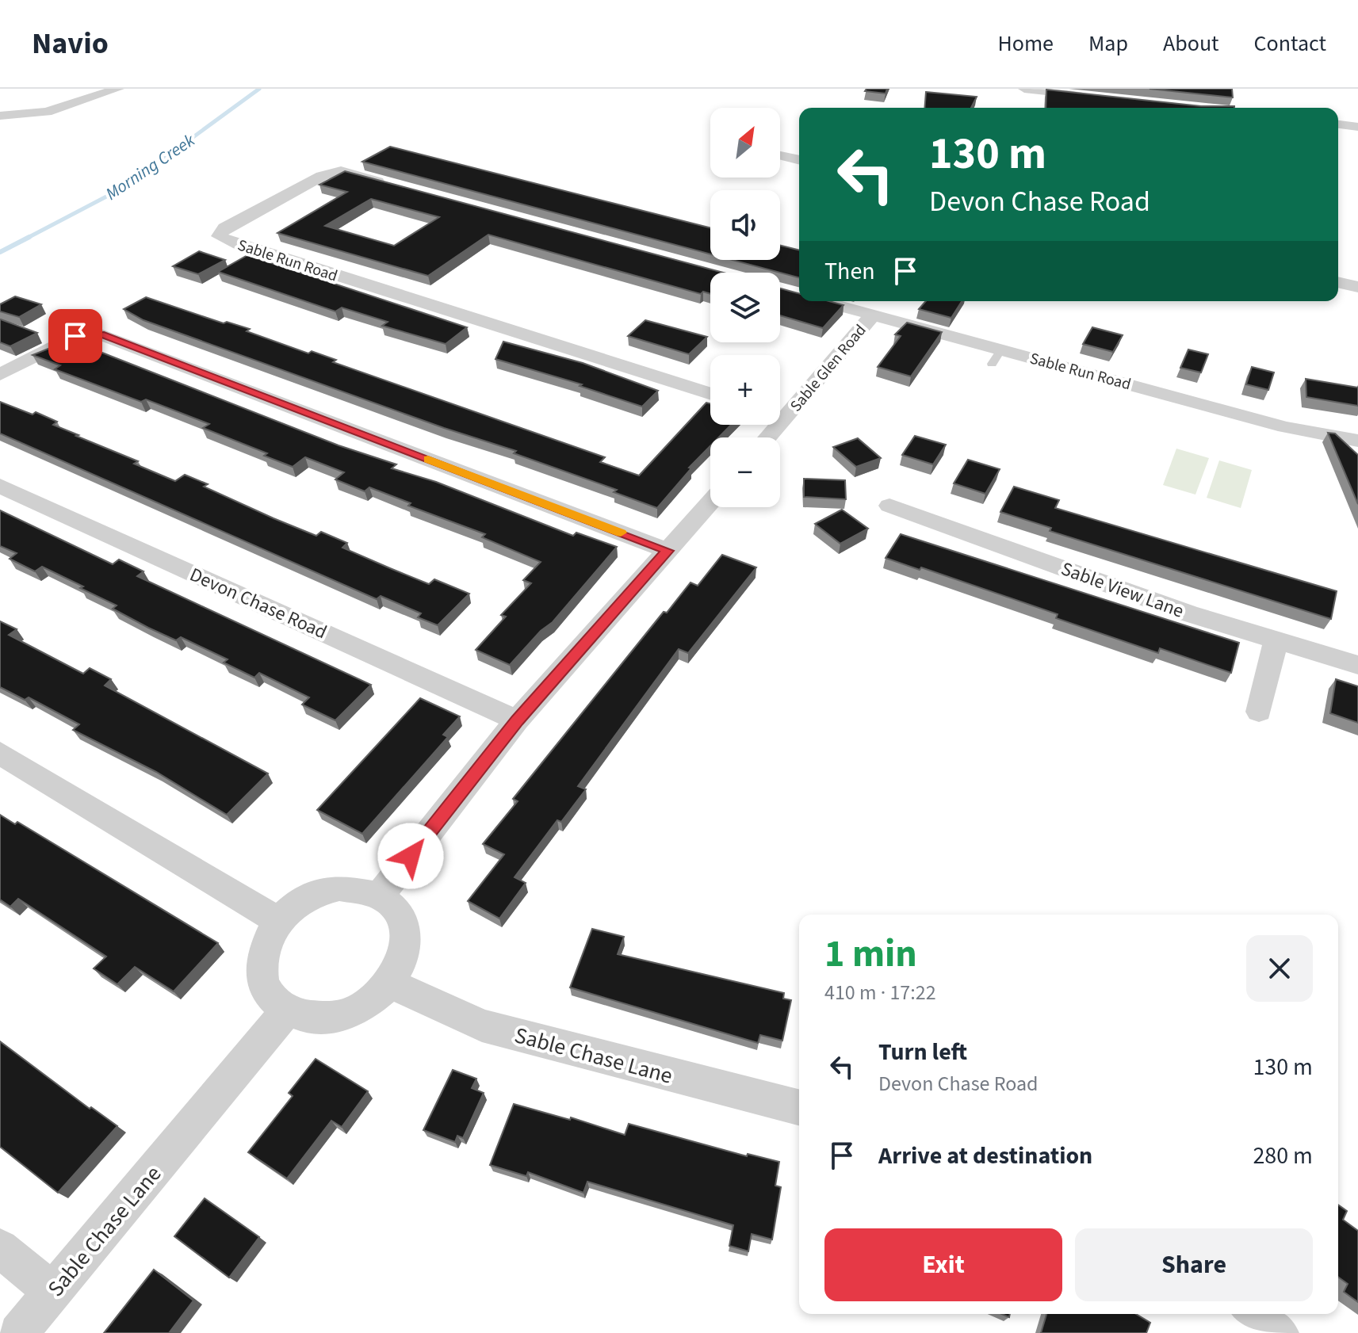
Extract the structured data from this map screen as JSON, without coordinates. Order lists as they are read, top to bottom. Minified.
{"streets":{"street":["Sable Run Road","Sable Glen Road","Sable View Lane","Devon Chase Road","Sable Chase Lane"]},"crossings":[["Sable Run Road","Sable Glen Road"]],"water":["Morning Creek"],"north":"top right","page":{"header":"Navio","nav":["Home","Map","About","Contact"],"map_buttons":["+","−"],"turn":["130 m","Devon Chase Road"],"then":"Then","heading":["1 min","410 m · 17:22"],"list":[{"name":"Turn left","note":"Devon Chase Road","value":"130 m"},{"name":"Arrive at destination","value":"280 m"}],"buttons":["Exit","Share"]}}
